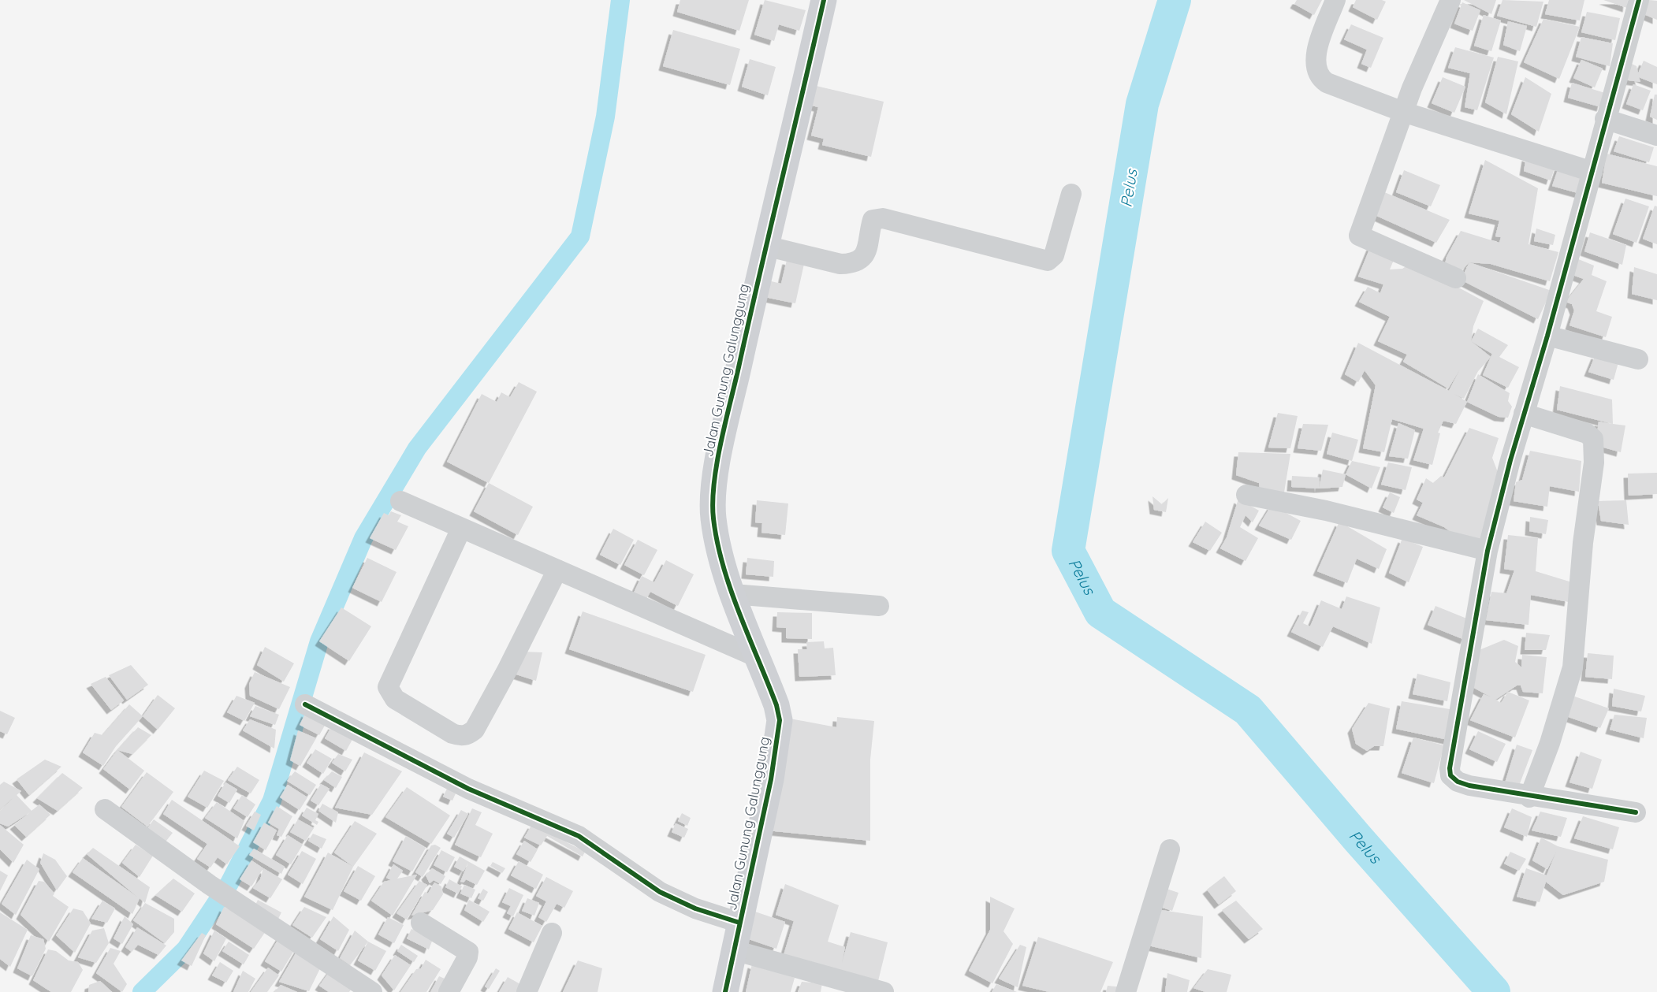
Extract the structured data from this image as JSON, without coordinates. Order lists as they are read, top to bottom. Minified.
{"streets":{"street":["Jalan Gunung Galunggung"]},"water":["Pelus"]}
